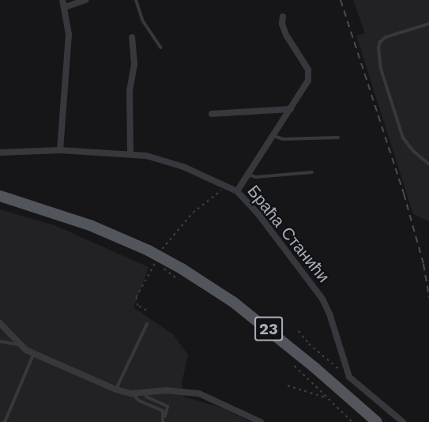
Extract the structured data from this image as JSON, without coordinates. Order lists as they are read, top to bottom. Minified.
{"streets":{"main road":["23"],"street":["Браћа Станићи"]}}
